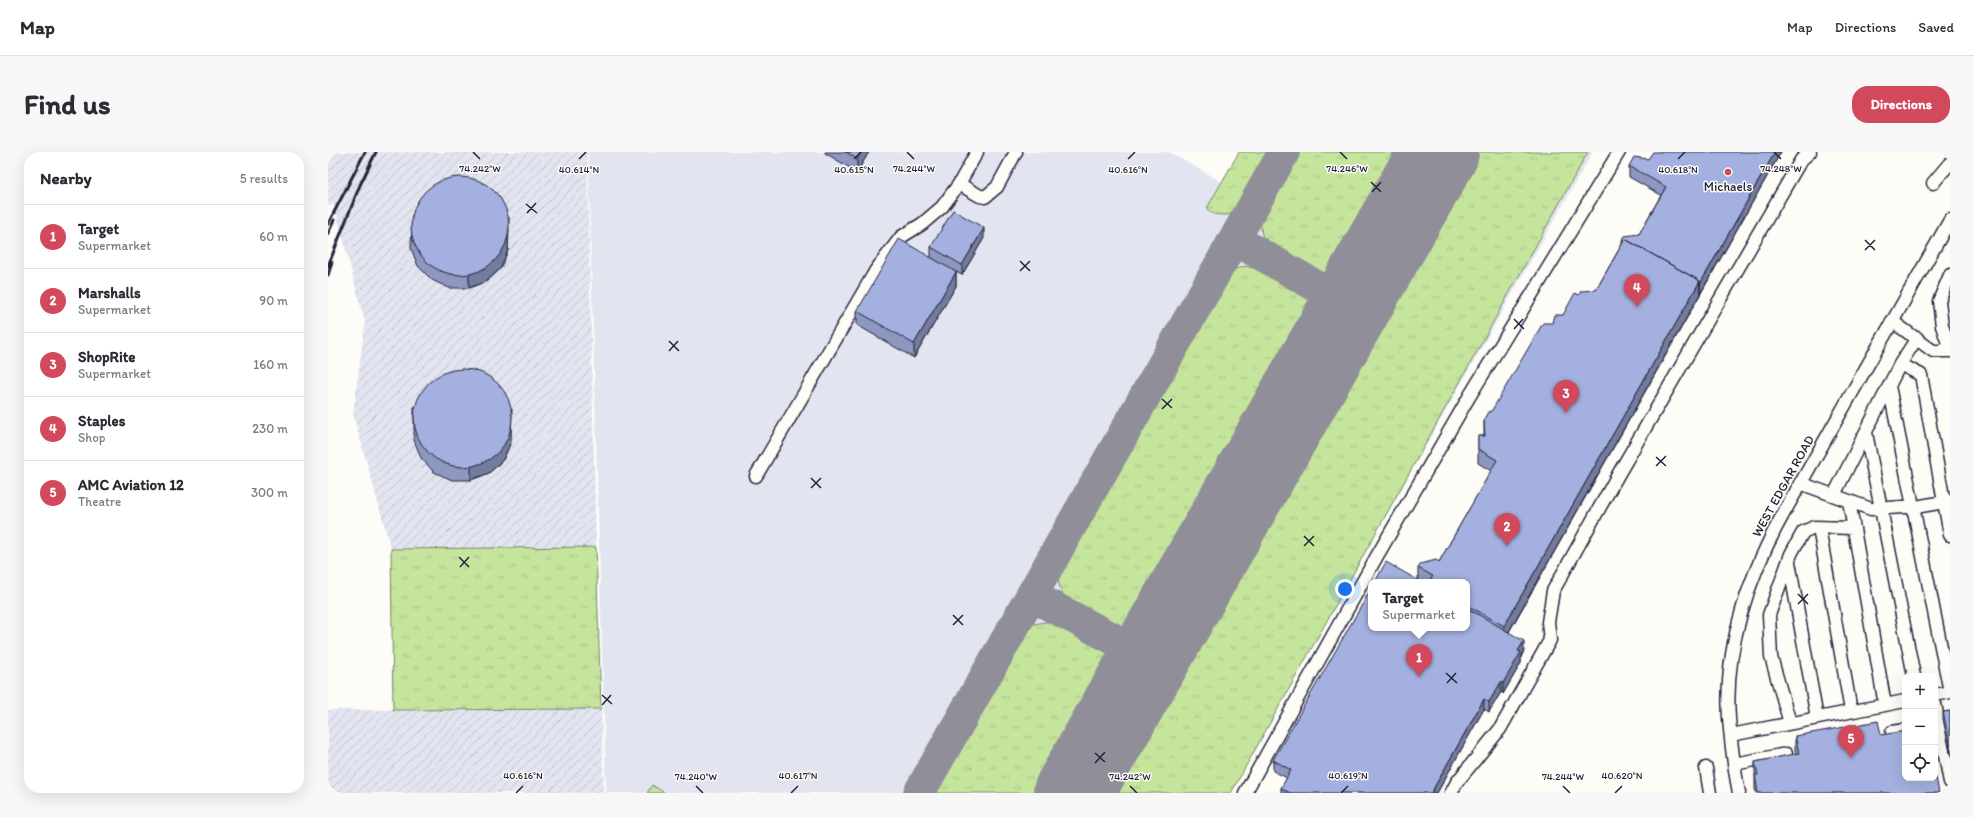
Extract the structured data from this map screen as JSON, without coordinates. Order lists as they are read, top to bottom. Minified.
{"streets":{"lane":["WEST EDGAR ROAD"]},"places":["Michaels"],"page":{"header":"Map","nav":["Map","Directions","Saved"],"buttons":"Directions","title":"Find us","heading":["Nearby","5 results"],"list":[{"mark":"1","name":"Target","note":"Supermarket","value":"60 m"},{"mark":"2","name":"Marshalls","note":"Supermarket","value":"90 m"},{"mark":"3","name":"ShopRite","note":"Supermarket","value":"160 m"},{"mark":"4","name":"Staples","note":"Shop","value":"230 m"},{"mark":"5","name":"AMC Aviation 12","note":"Theatre","value":"300 m"}],"pins":["4","3","2","1","5"],"popup":["Target","Supermarket"],"map_buttons":["+","−"]},"coordinates":["74.242°W","74.244°W","74.246°W","74.248°W","40.614°N","40.615°N","40.616°N","40.618°N","40.617°N","40.619°N","40.620°N","74.240°W"]}
